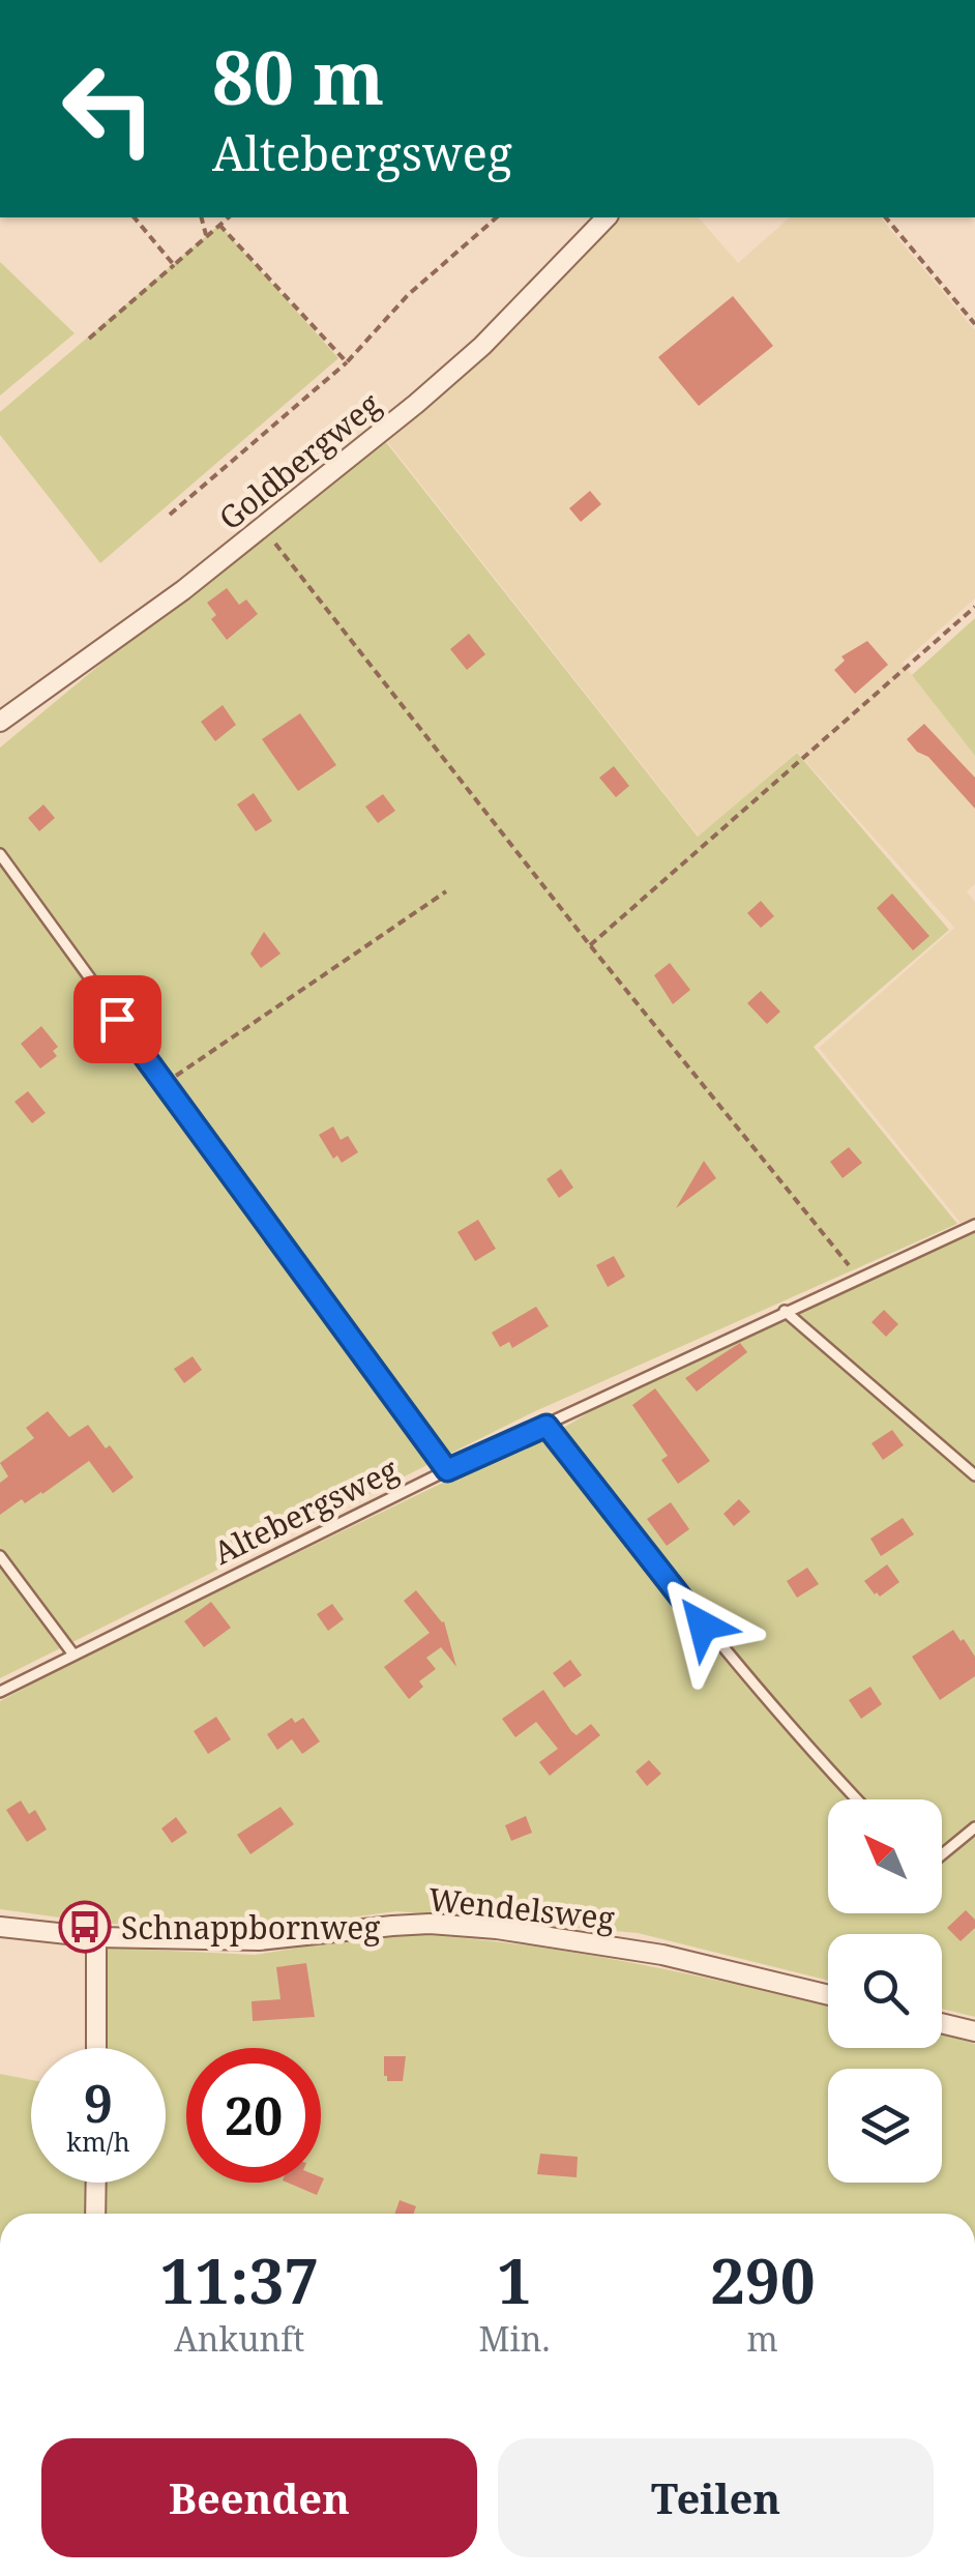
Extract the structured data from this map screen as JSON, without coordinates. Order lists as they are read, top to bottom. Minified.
{"streets":{"street":["Goldbergweg","Wendelsweg"],"lane":["Altebergsweg"]},"places":{"bus stop":["Schnappbornweg"]},"north":"top left","page":{"turn":["80 m","Altebergsweg"],"speed":"9 km/h","limit":"20","eta":["11:37","Ankunft","1","Min.","290","m"],"buttons":["Beenden","Teilen"]}}
